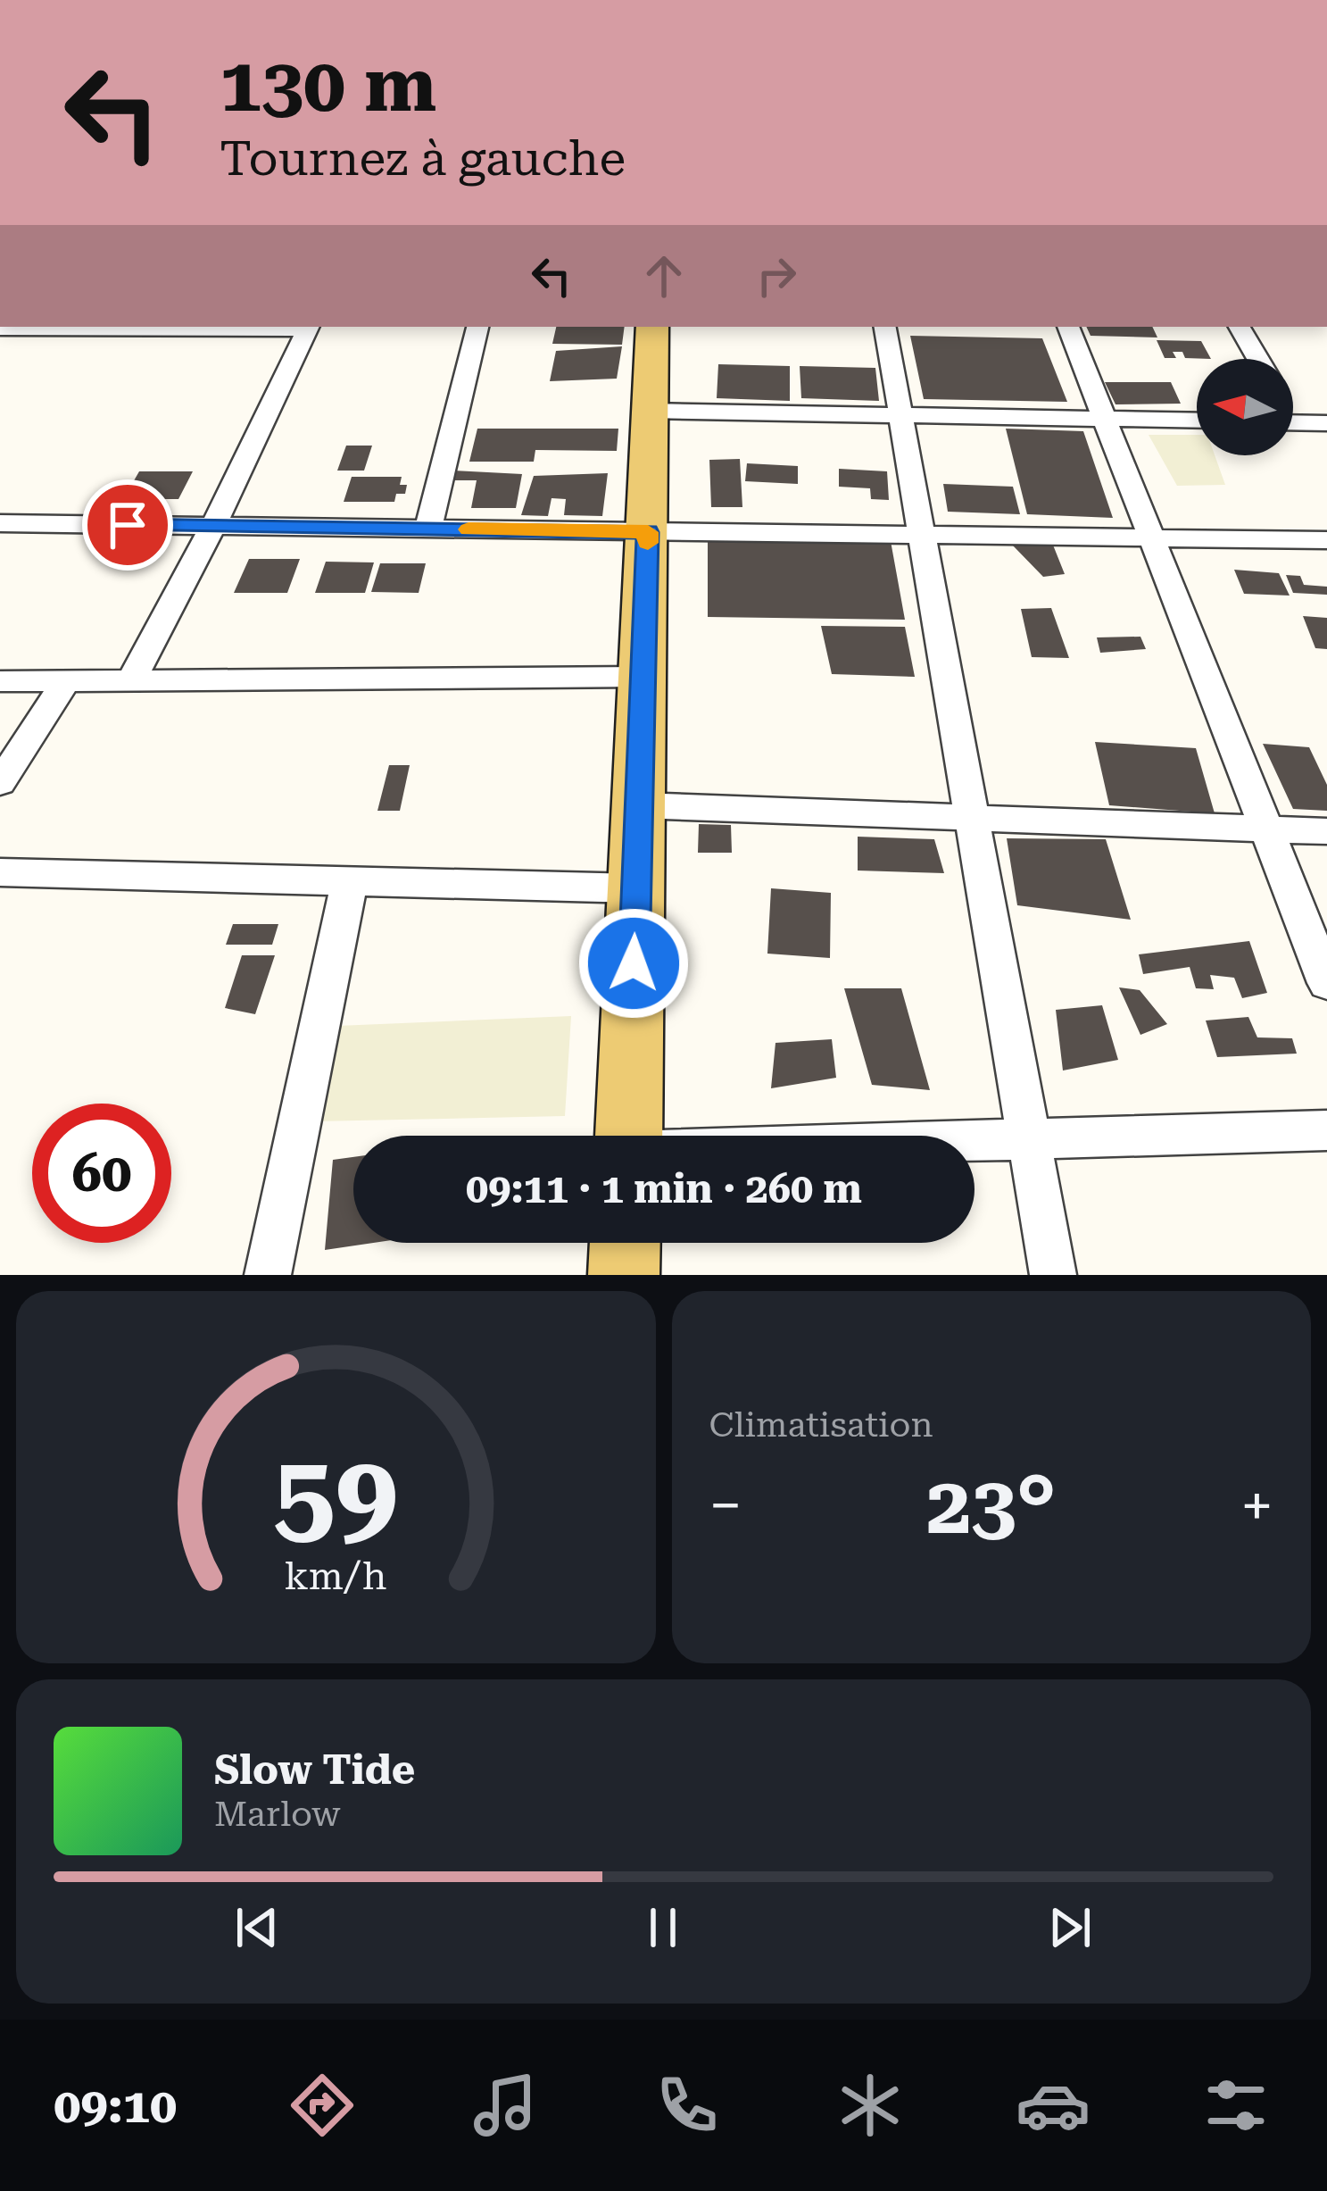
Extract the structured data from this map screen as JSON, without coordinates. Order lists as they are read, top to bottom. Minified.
{"north":"left","page":{"turn":["130 m","Tournez à gauche"],"limit":"60","trip":"09:11 · 1 min · 260 m","tile":"Climatisation","heat":["−","23°","+"],"song":["Slow Tide","Marlow"],"tabs":"09:10","gauge":["59","km/h"]}}
